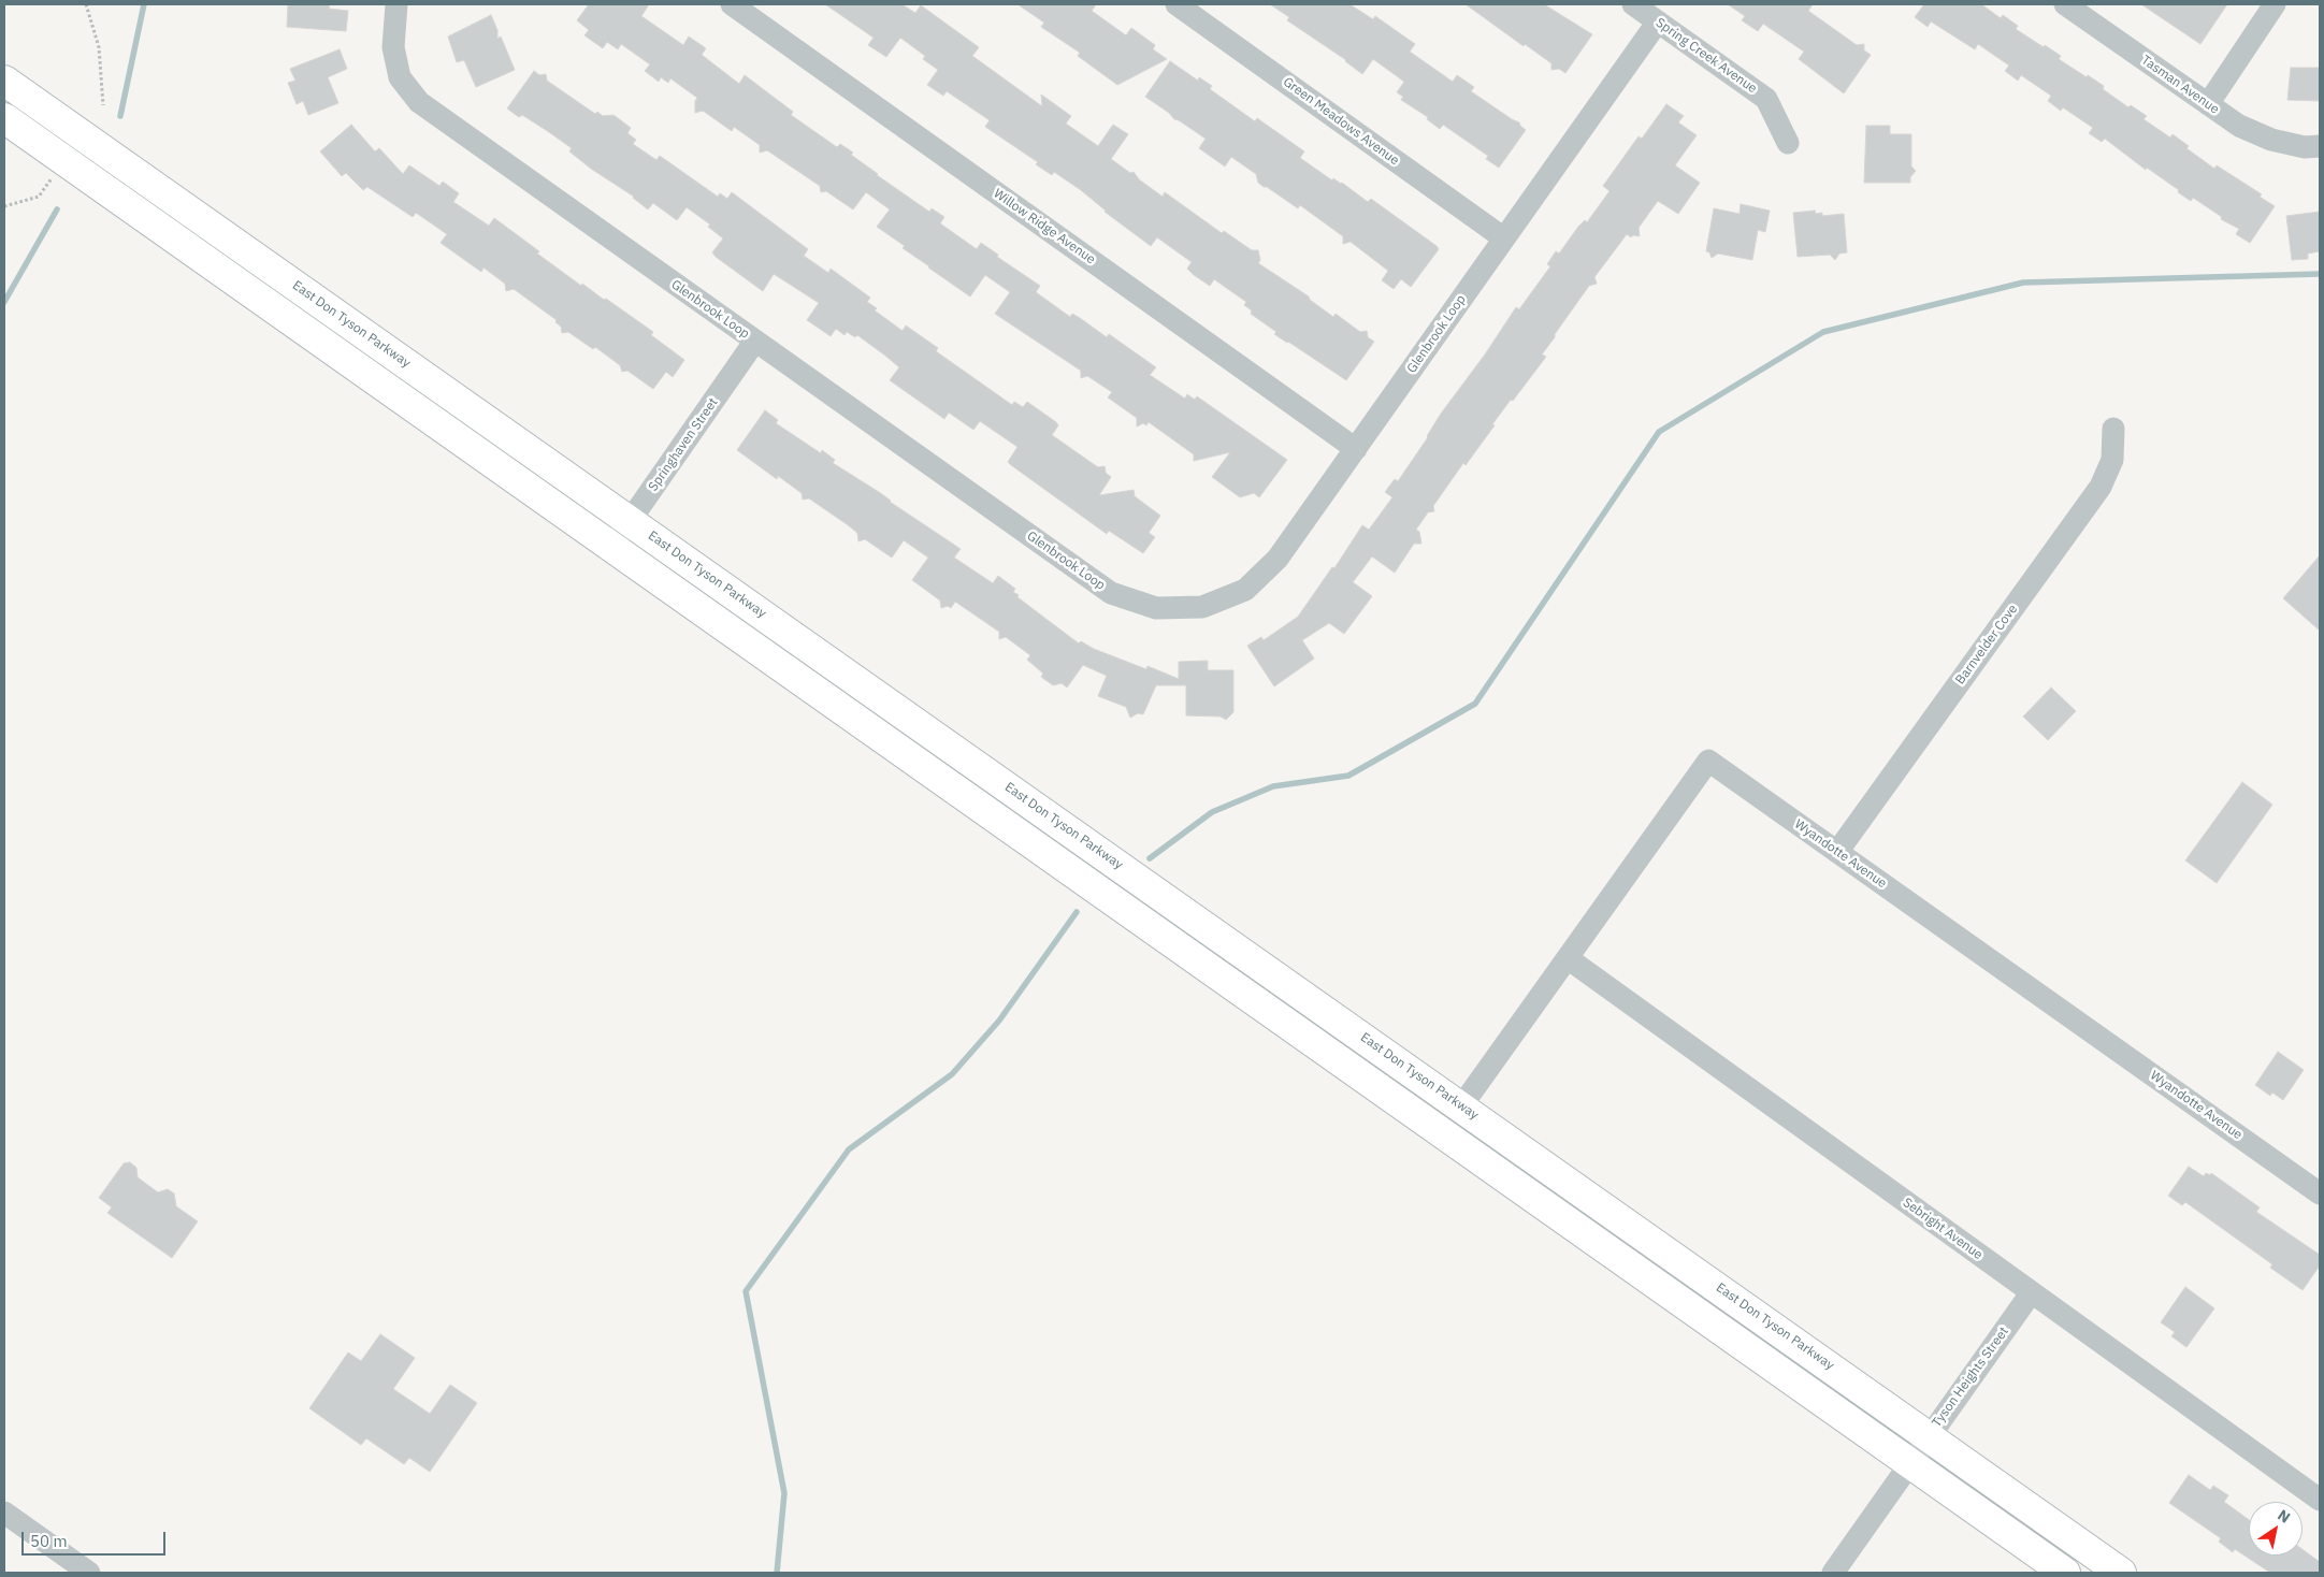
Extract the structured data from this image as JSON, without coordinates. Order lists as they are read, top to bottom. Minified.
{"streets":{"main road":["East Don Tyson Parkway"],"street":["Spring Creek Avenue","Tasman Avenue","Green Meadows Avenue","Willow Ridge Avenue","Glenbrook Loop","Springhaven Street","Barnvelder Cove","Wyandotte Avenue","Sebright Avenue","Tyson Heights Street"]},"crossings":[["Spring Creek Avenue","Glenbrook Loop"],["Green Meadows Avenue","Glenbrook Loop"],["Willow Ridge Avenue","Glenbrook Loop"],["Glenbrook Loop","Springhaven Street"],["East Don Tyson Parkway","Springhaven Street"],["East Don Tyson Parkway","Wyandotte Avenue"],["East Don Tyson Parkway","Tyson Heights Street"],["Barnvelder Cove","Wyandotte Avenue"],["Wyandotte Avenue","Sebright Avenue"],["Sebright Avenue","Tyson Heights Street"]],"scale_bar":"50 m","north":"top right"}
